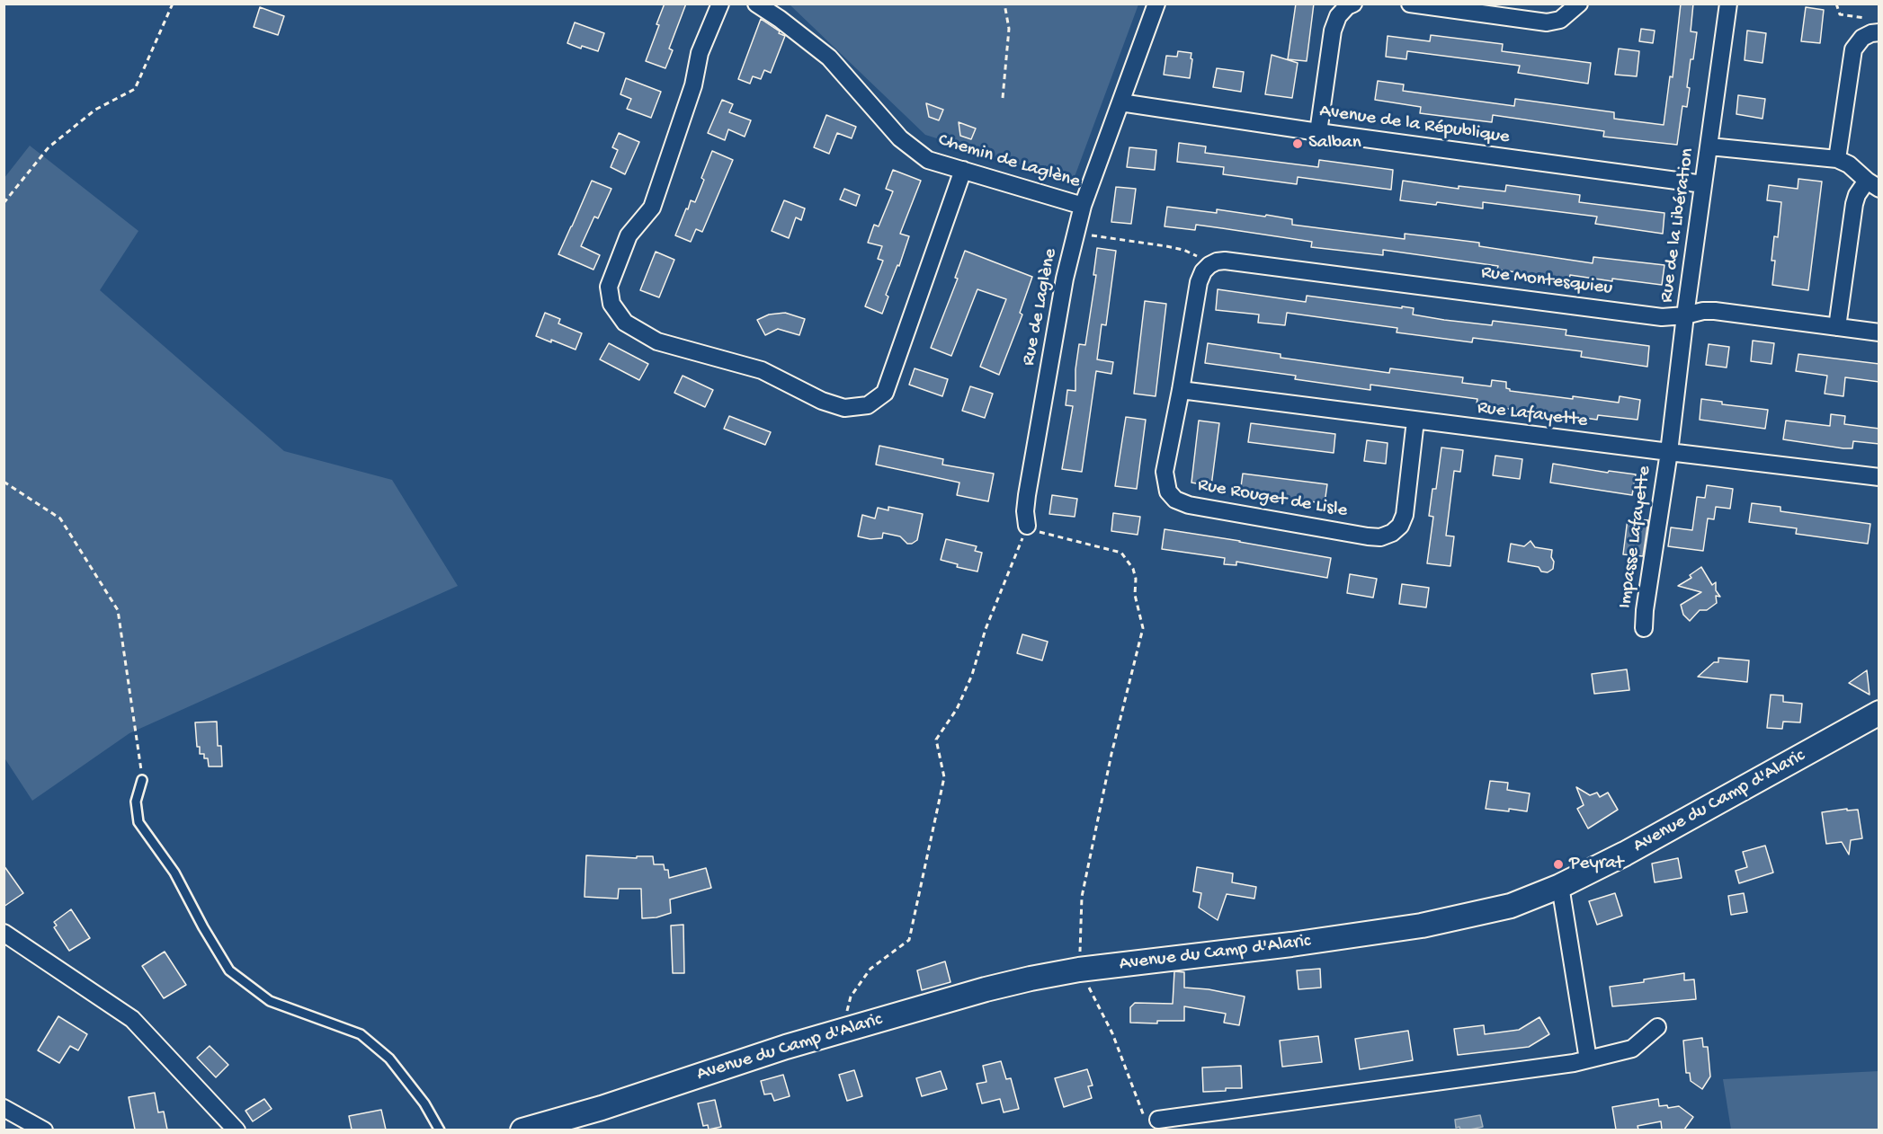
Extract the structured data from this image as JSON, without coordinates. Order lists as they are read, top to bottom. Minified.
{"streets":{"main road":["Avenue du Camp d'Alaric"],"street":["Avenue de la République","Chemin de Laglène","Rue de la Libération","Rue Montesquieu","Rue de Laglène","Rue Lafayette","Rue Rouget de Lisle","Impasse Lafayette"]},"crossings":[["Avenue de la République","Rue de la Libération"],["Avenue de la République","Rue de Laglène"],["Chemin de Laglène","Rue de Laglène"],["Rue de la Libération","Rue Montesquieu"],["Rue de la Libération","Rue Lafayette"],["Rue de la Libération","Impasse Lafayette"],["Rue Montesquieu","Rue Rouget de Lisle"],["Rue Lafayette","Rue Rouget de Lisle"],["Rue Lafayette","Impasse Lafayette"]],"places":["Salban","Peyrat"]}
